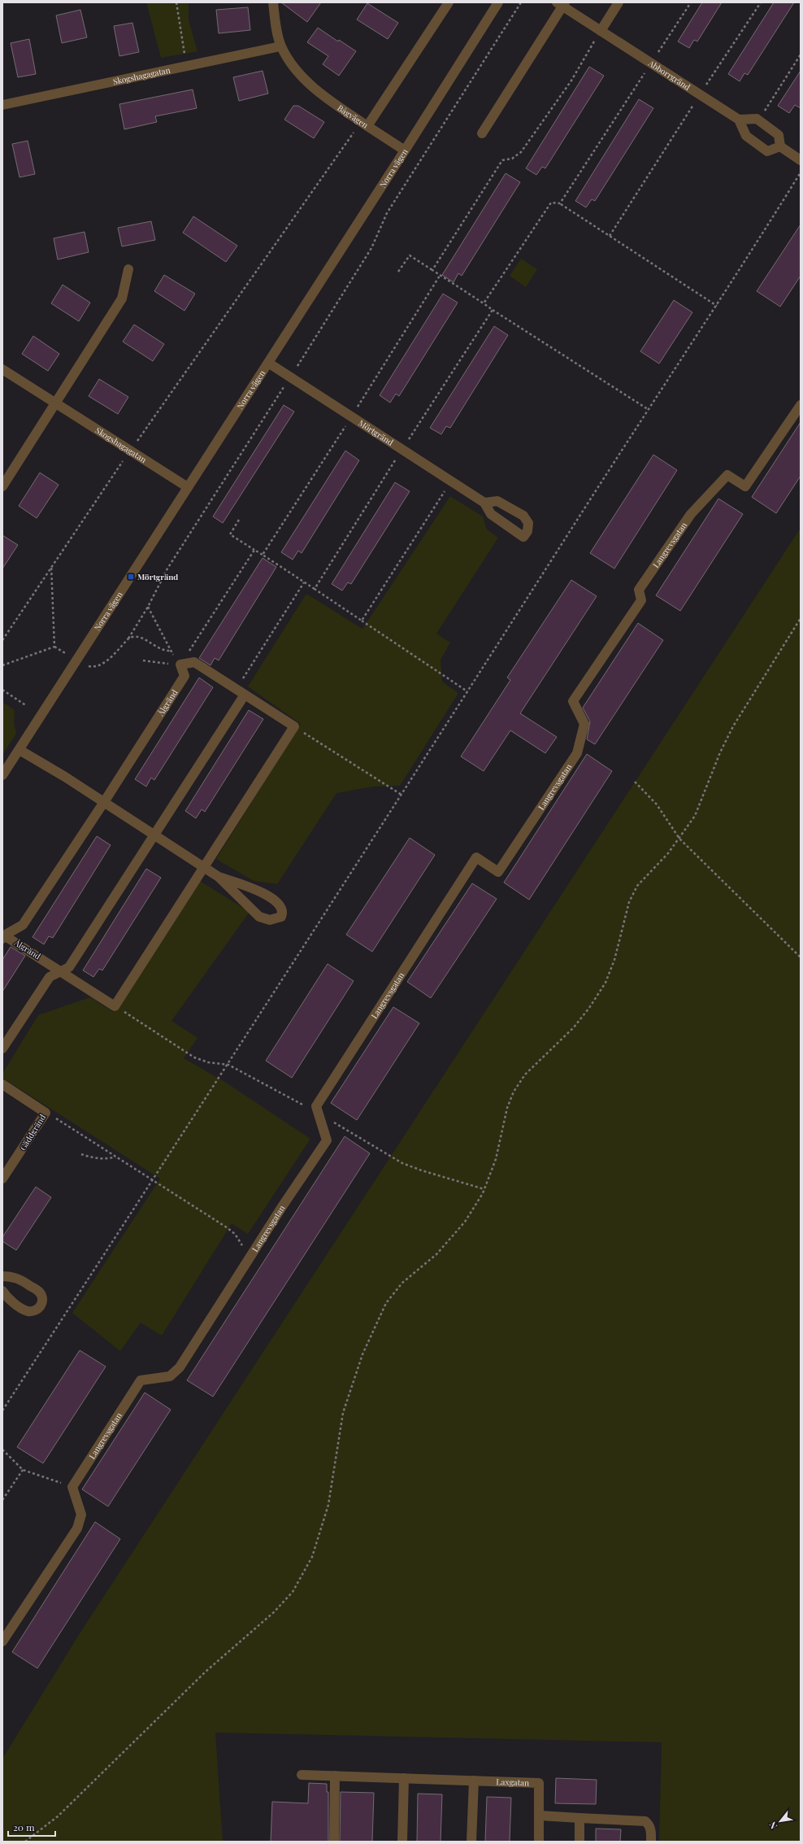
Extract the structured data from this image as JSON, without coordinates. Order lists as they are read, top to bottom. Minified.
{"streets":{"street":["Abborrgränd","Skogshagagatan","Bågvägen","Norra vägen","Mörtgränd","Langrevsgatan","Ålgränd","Gäddgränd","Laxgatan"]},"crossings":[["Skogshagagatan","Bågvägen"],["Skogshagagatan","Norra vägen"],["Norra vägen","Mörtgränd"]],"places":{"transit":["Mörtgränd"]},"scale_bar":"20 m","north":"bottom left"}
